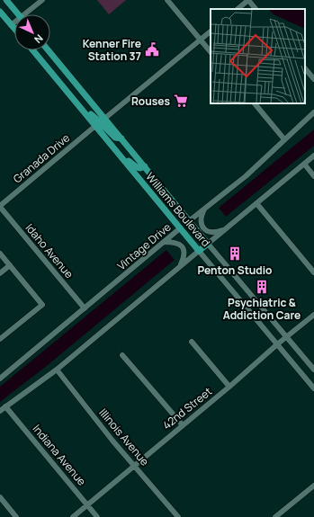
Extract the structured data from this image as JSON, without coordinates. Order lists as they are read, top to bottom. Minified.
{"streets":{"main road":["Williams Boulevard","Vintage Drive"],"street":["Granada Drive","Idaho Avenue","42nd Street","Illinois Avenue","Indiana Avenue"]},"crossings":[["Granada Drive","Williams Boulevard"],["Granada Drive","Idaho Avenue"],["Williams Boulevard","Vintage Drive"],["Williams Boulevard","42nd Street"],["Vintage Drive","Idaho Avenue"],["42nd Street","Illinois Avenue"],["42nd Street","Indiana Avenue"]],"places":{"public building":["Kenner Fire Station 37"],"supermarket":["Rouses"],"building":["Penton Studio","Psychiatric & Addiction Care"]},"north":"bottom right"}
